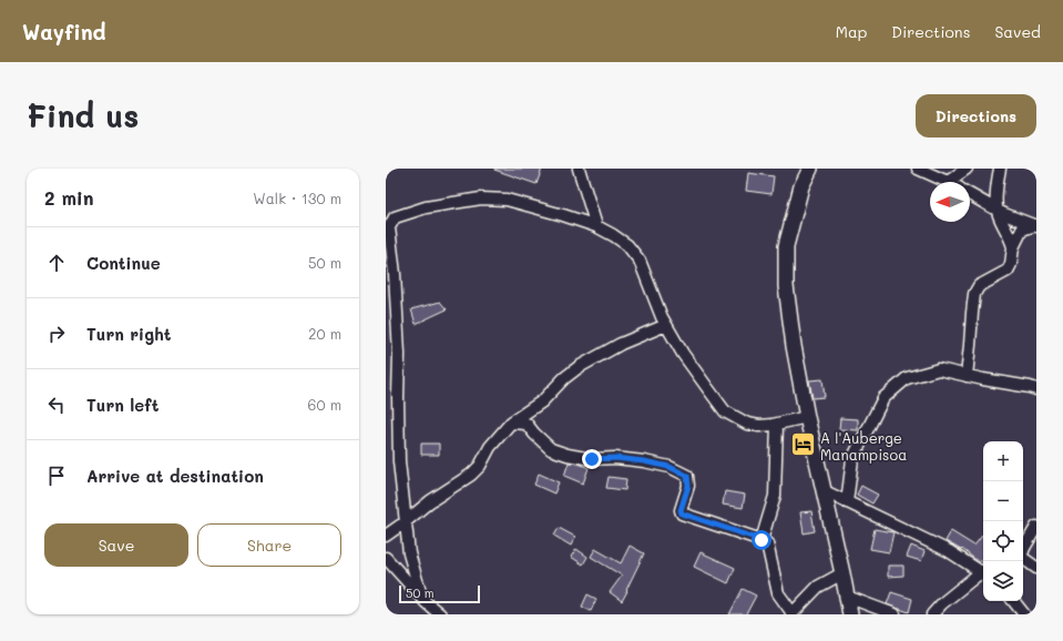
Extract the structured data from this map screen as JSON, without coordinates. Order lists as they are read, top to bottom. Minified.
{"places":{"hotel":["A l'Auberge Manampisoa"]},"scale_bar":"50 m","north":"left","page":{"header":"Wayfind","nav":["Map","Directions","Saved"],"buttons":["Directions",["Save","Share"]],"title":"Find us","heading":["2 min","Walk · 130 m"],"list":[["Continue","50 m"],["Turn right","20 m"],["Turn left","60 m"],"Arrive at destination"],"map_buttons":["+","−"],"scale":"50 m"}}
